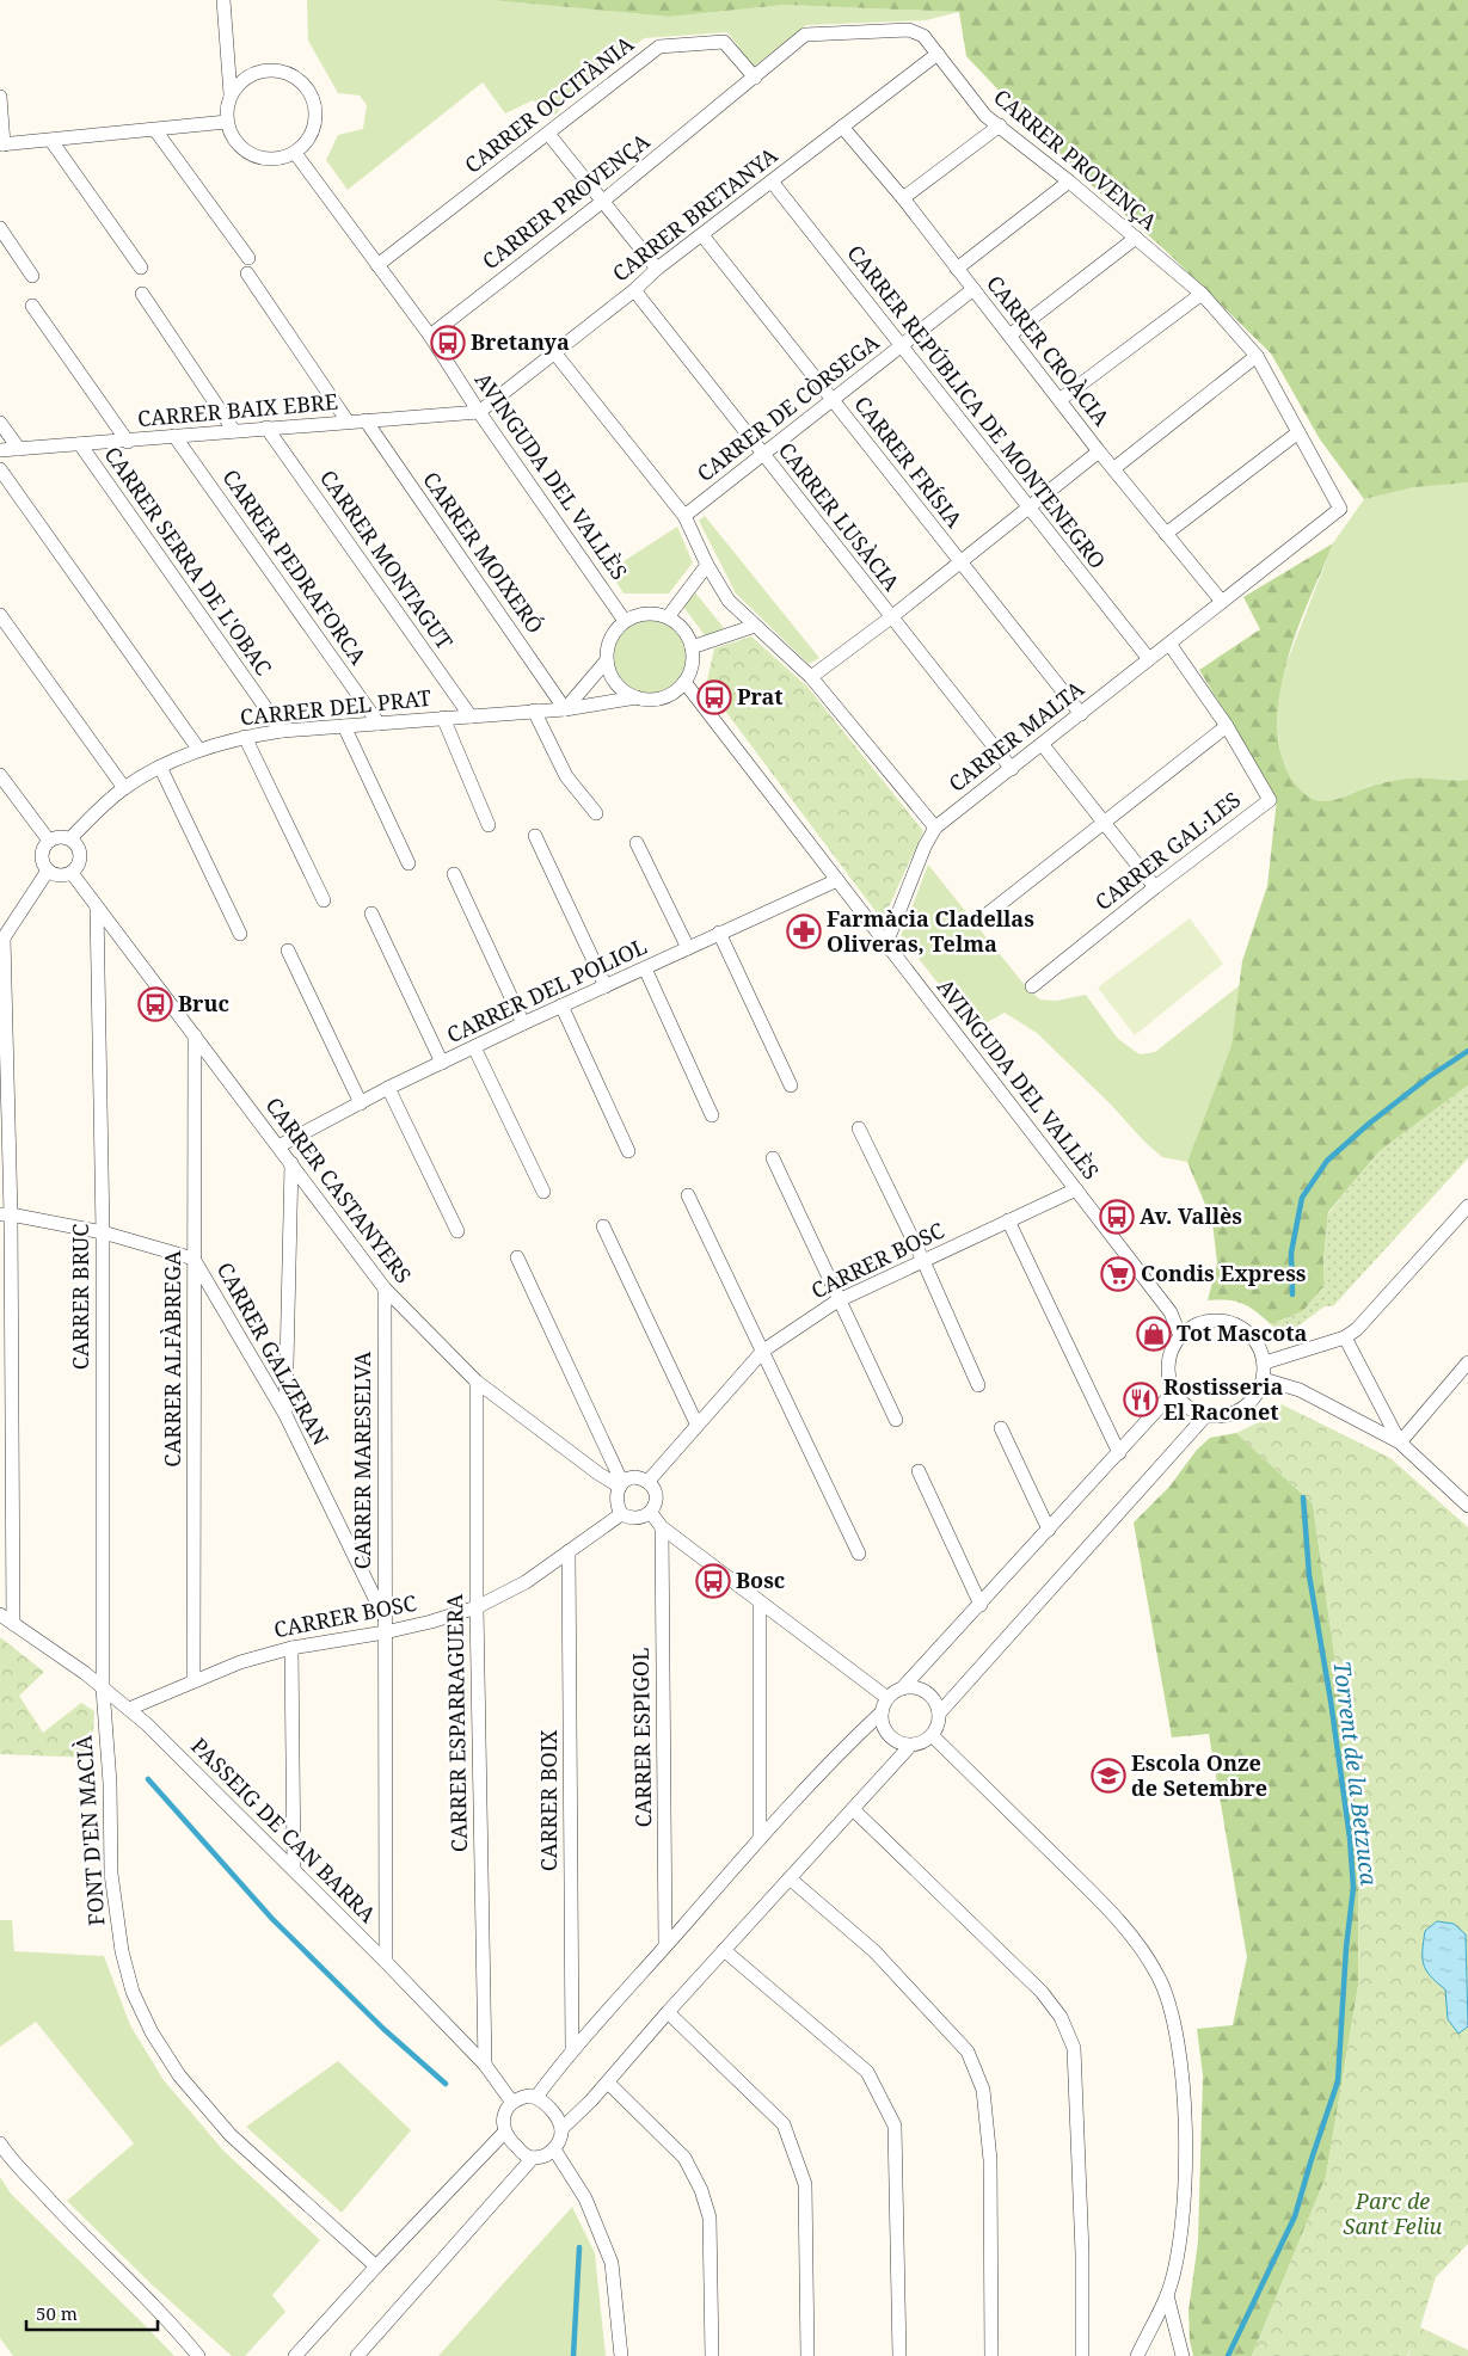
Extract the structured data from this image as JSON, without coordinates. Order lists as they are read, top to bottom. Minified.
{"streets":{"street":["CARRER OCCITÀNIA","CARRER PROVENÇA","CARRER BRETANYA","CARRER CROÀCIA","CARRER REPÚBLICA DE MONTENEGRO","CARRER DE CÒRSEGA","CARRER BAIX EBRE","CARRER FRÍSIA","AVINGUDA DEL VALLÈS","CARRER LUSÀCIA","CARRER MOIXERÓ","CARRER MONTAGUT","CARRER SERRA DE L'OBAC","CARRER PEDRAFORCA","CARRER DEL PRAT","CARRER MALTA","CARRER GAL·LES","CARRER DEL POLIOL","CARRER CASTANYERS","CARRER BOSC","CARRER BRUC","CARRER GALZERAN","CARRER ALFÀBREGA","CARRER MARESELVA","CARRER ESPARRAGUERA","CARRER ESPIGOL","CARRER BOIX","FONT D'EN MACIÀ","PASSEIG DE CAN BARRA"]},"crossings":[["CARRER OCCITÀNIA","CARRER PROVENÇA"],["CARRER OCCITÀNIA","AVINGUDA DEL VALLÈS"],["CARRER PROVENÇA","CARRER BRETANYA"],["CARRER PROVENÇA","AVINGUDA DEL VALLÈS"],["CARRER PROVENÇA","CARRER MALTA"],["CARRER BRETANYA","CARRER CROÀCIA"],["CARRER BRETANYA","CARRER REPÚBLICA DE MONTENEGRO"],["CARRER BRETANYA","CARRER BAIX EBRE"],["CARRER BRETANYA","CARRER FRÍSIA"],["CARRER BRETANYA","AVINGUDA DEL VALLÈS"],["CARRER BRETANYA","CARRER LUSÀCIA"],["CARRER CROÀCIA","CARRER DE CÒRSEGA"],["CARRER CROÀCIA","CARRER MALTA"],["CARRER REPÚBLICA DE MONTENEGRO","CARRER DE CÒRSEGA"],["CARRER REPÚBLICA DE MONTENEGRO","CARRER MALTA"],["CARRER DE CÒRSEGA","CARRER FRÍSIA"],["CARRER DE CÒRSEGA","CARRER LUSÀCIA"],["CARRER BAIX EBRE","AVINGUDA DEL VALLÈS"],["CARRER BAIX EBRE","CARRER MOIXERÓ"],["CARRER BAIX EBRE","CARRER MONTAGUT"],["CARRER BAIX EBRE","CARRER SERRA DE L'OBAC"],["CARRER BAIX EBRE","CARRER PEDRAFORCA"],["CARRER FRÍSIA","CARRER MALTA"],["AVINGUDA DEL VALLÈS","CARRER DEL PRAT"],["AVINGUDA DEL VALLÈS","CARRER MALTA"],["AVINGUDA DEL VALLÈS","CARRER DEL POLIOL"],["AVINGUDA DEL VALLÈS","CARRER BOSC"],["CARRER LUSÀCIA","CARRER MALTA"],["CARRER MOIXERÓ","CARRER DEL PRAT"],["CARRER MONTAGUT","CARRER DEL PRAT"],["CARRER SERRA DE L'OBAC","CARRER DEL PRAT"],["CARRER PEDRAFORCA","CARRER DEL PRAT"],["CARRER DEL PRAT","CARRER CASTANYERS"],["CARRER MALTA","CARRER GAL·LES"],["CARRER DEL POLIOL","CARRER CASTANYERS"],["CARRER CASTANYERS","CARRER BOSC"],["CARRER CASTANYERS","CARRER BRUC"],["CARRER CASTANYERS","CARRER ALFÀBREGA"],["CARRER CASTANYERS","CARRER MARESELVA"],["CARRER CASTANYERS","CARRER ESPARRAGUERA"],["CARRER BOSC","CARRER ALFÀBREGA"],["CARRER BOSC","CARRER MARESELVA"],["CARRER BOSC","CARRER ESPARRAGUERA"],["CARRER BOSC","CARRER BOIX"],["CARRER BOSC","PASSEIG DE CAN BARRA"],["CARRER BRUC","CARRER GALZERAN"],["CARRER BRUC","FONT D'EN MACIÀ"],["CARRER BRUC","PASSEIG DE CAN BARRA"],["CARRER GALZERAN","CARRER ALFÀBREGA"],["CARRER GALZERAN","CARRER MARESELVA"],["CARRER ESPARRAGUERA","PASSEIG DE CAN BARRA"],["FONT D'EN MACIÀ","PASSEIG DE CAN BARRA"]],"water":["Torrent de la Betzuca"],"parks":["Parc de Sant Feliu"],"places":{"bus stop":["Bretanya","Prat","Bruc","Av. Vallès","Bosc"],"pharmacy":["Farmàcia Cladellas Oliveras, Telma"],"supermarket":["Condis Express"],"shop":["Tot Mascota"],"restaurant":["Rostisseria El Raconet"],"school or university":["Escola Onze de Setembre"]},"scale_bar":"50 m"}
